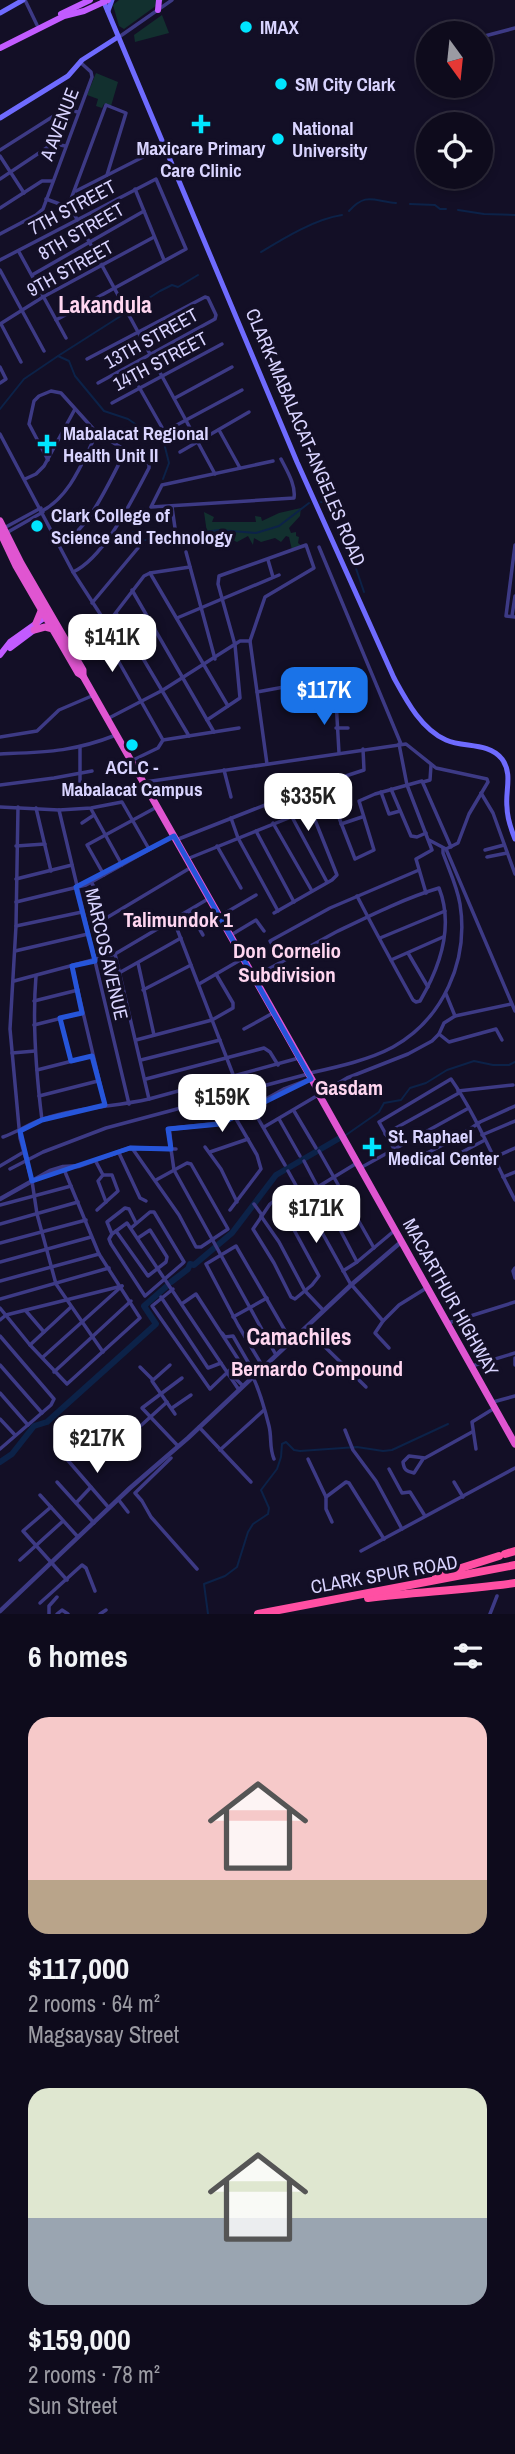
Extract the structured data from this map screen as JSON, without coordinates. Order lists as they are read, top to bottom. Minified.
{"streets":{"highway":["MACARTHUR HIGHWAY","CLARK SPUR ROAD"],"main road":["CLARK-MABALACAT-ANGELES ROAD"],"street":["A AVENUE","7TH STREET","8TH STREET","9TH STREET","13TH STREET","14TH STREET","MARCOS AVENUE"]},"districts":["Lakandula","Talimundok 1","Don Cornelio Subdivision","Gasdam","Camachiles","Bernardo Compound"],"places":{"other":["IMAX","SM City Clark","National University","Clark College of Science and Technology","ACLC - Mabalacat Campus"],"health":["Maxicare Primary Care Clinic","Mabalacat Regional Health Unit II","St. Raphael Medical Center"]},"north":"bottom","page":{"price":["$141K","$117K","$335K","$159K","$171K","$217K"],"heading":"6 homes","list":[{"name":"$117,000","note":"2 rooms · 64 m² · Magsaysay Street"},{"name":"$159,000","note":"2 rooms · 78 m² · Sun Street"}]}}
